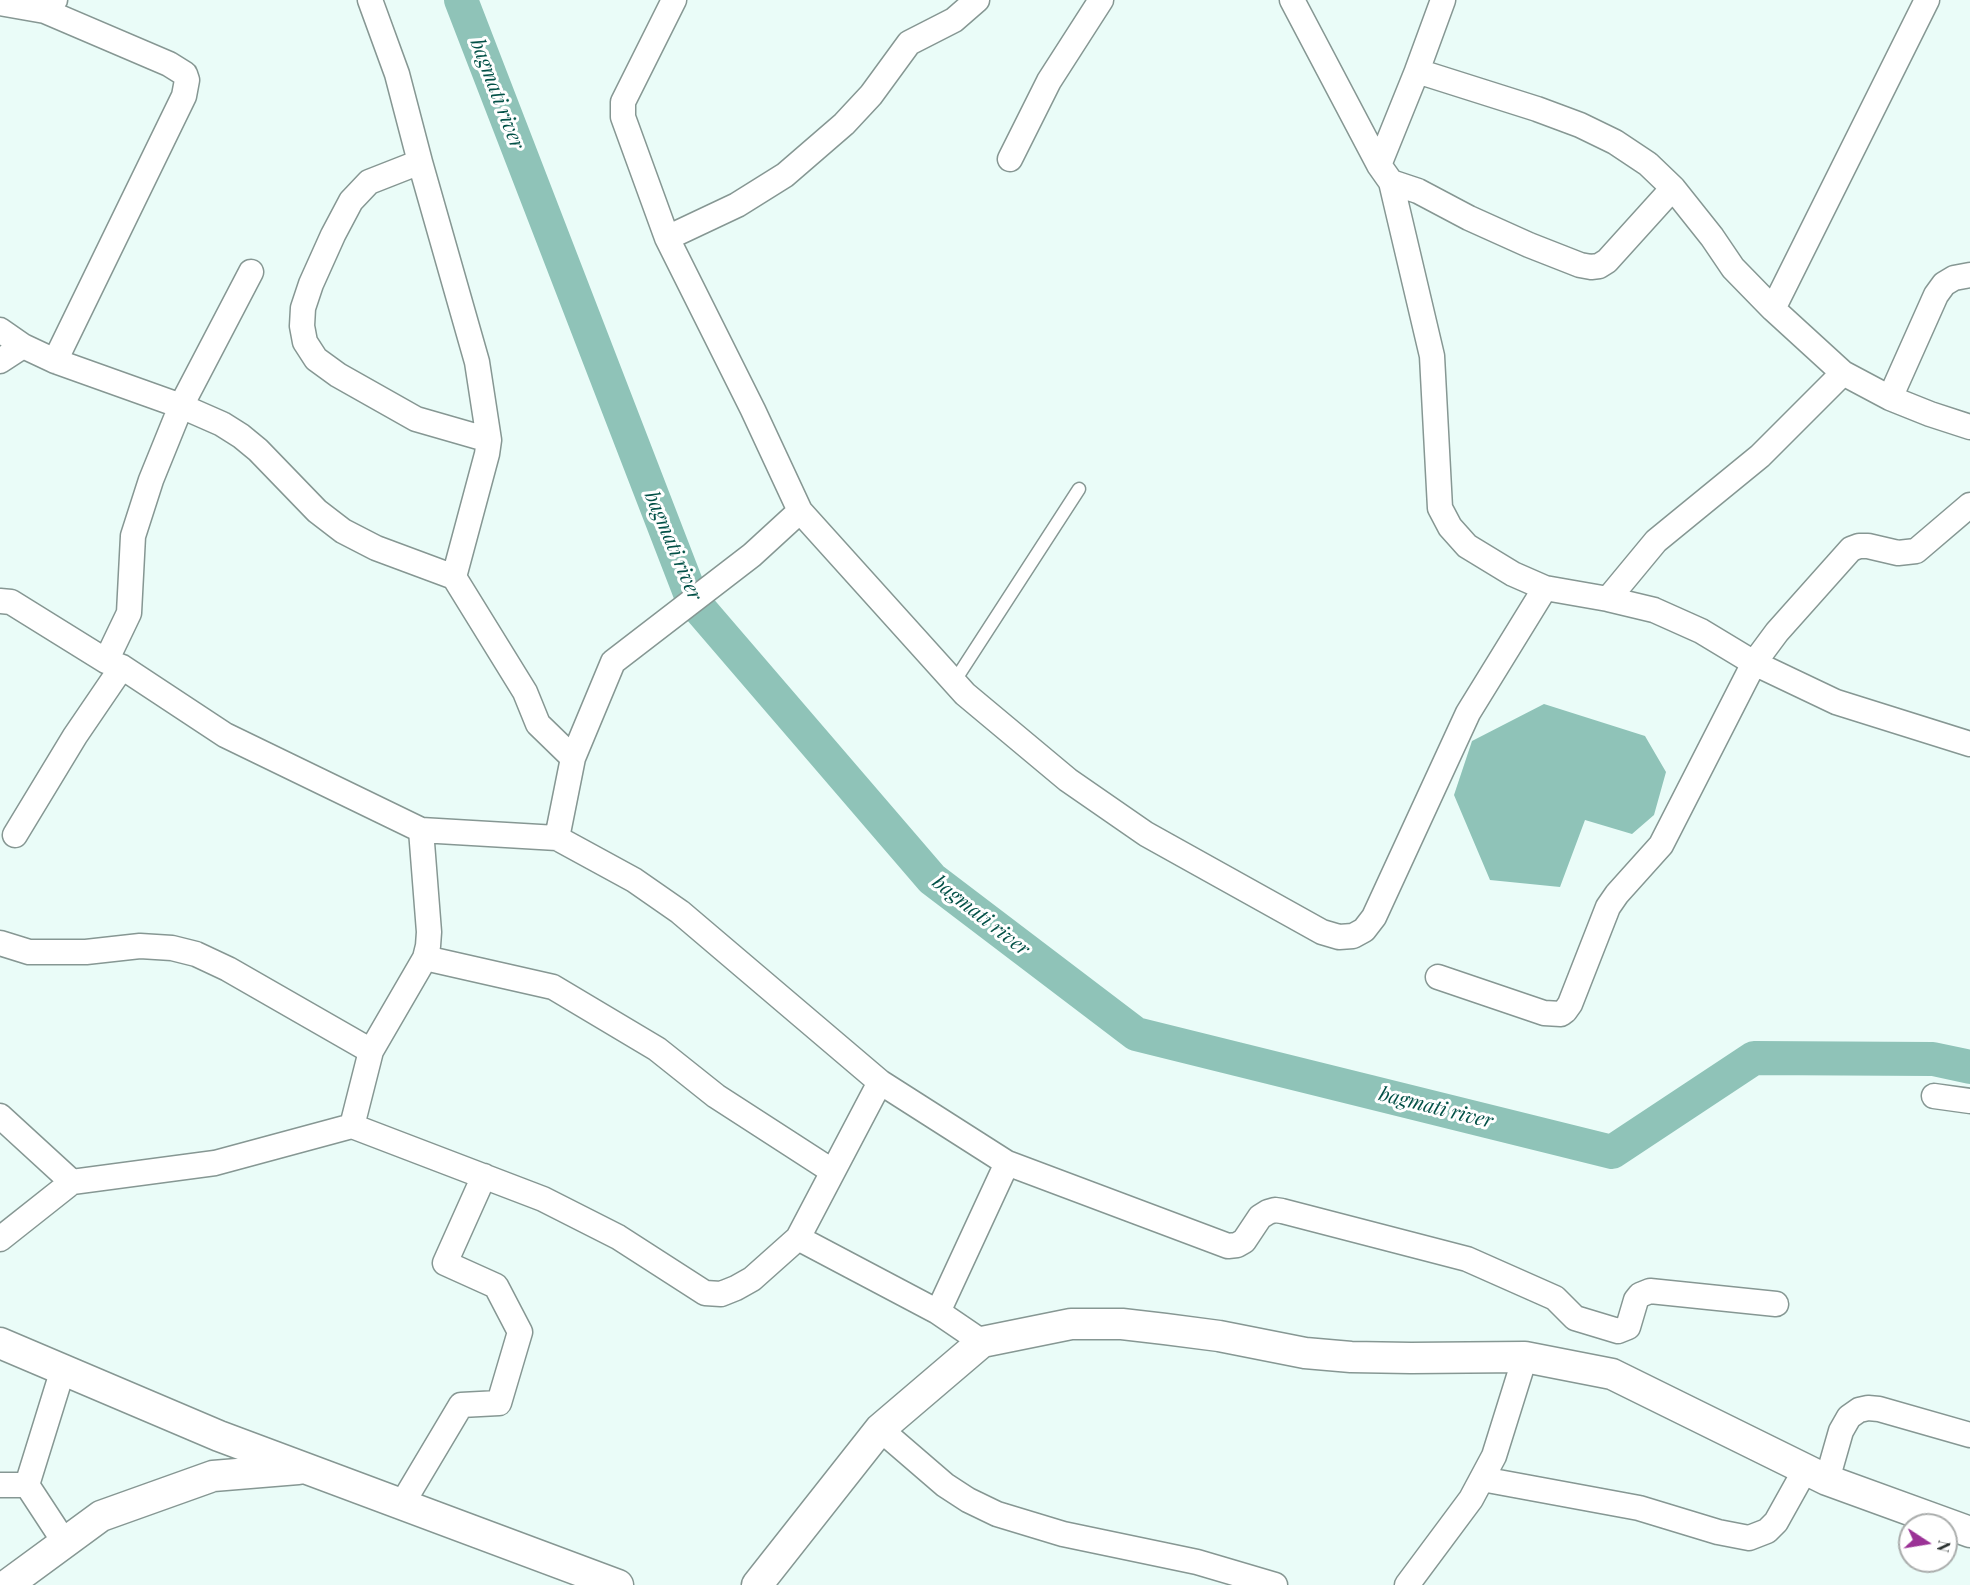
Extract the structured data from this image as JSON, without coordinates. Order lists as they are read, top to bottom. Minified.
{"water":["bagmati river"],"north":"right"}
